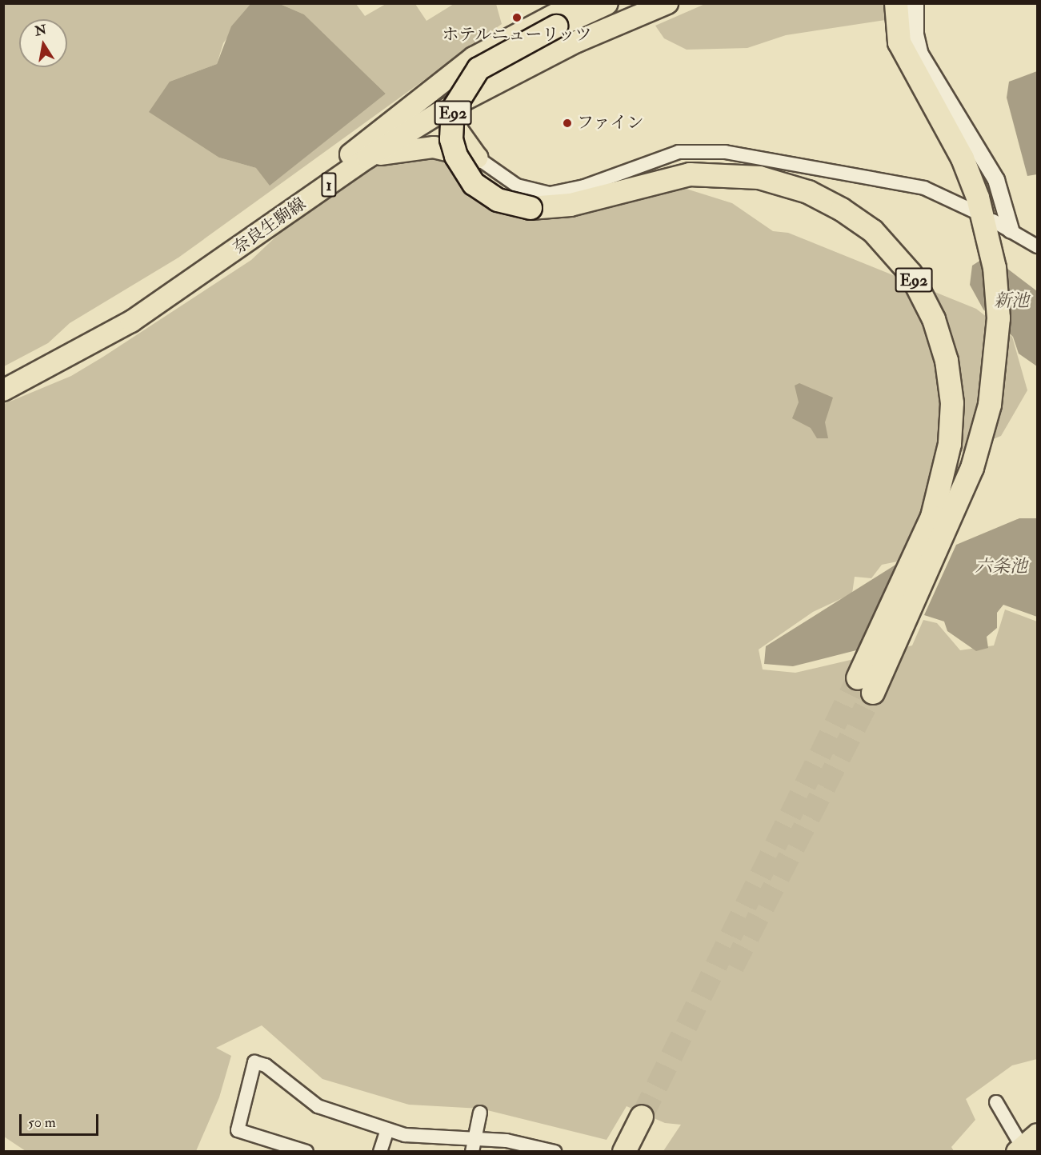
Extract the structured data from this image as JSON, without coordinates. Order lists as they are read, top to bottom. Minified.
{"streets":{"highway":["E92"],"main road":["1","奈良生駒線"]},"water":["新池","六条池"],"places":["ホテルニューリッツ","ファイン"],"scale_bar":"50 m","north":"top"}
